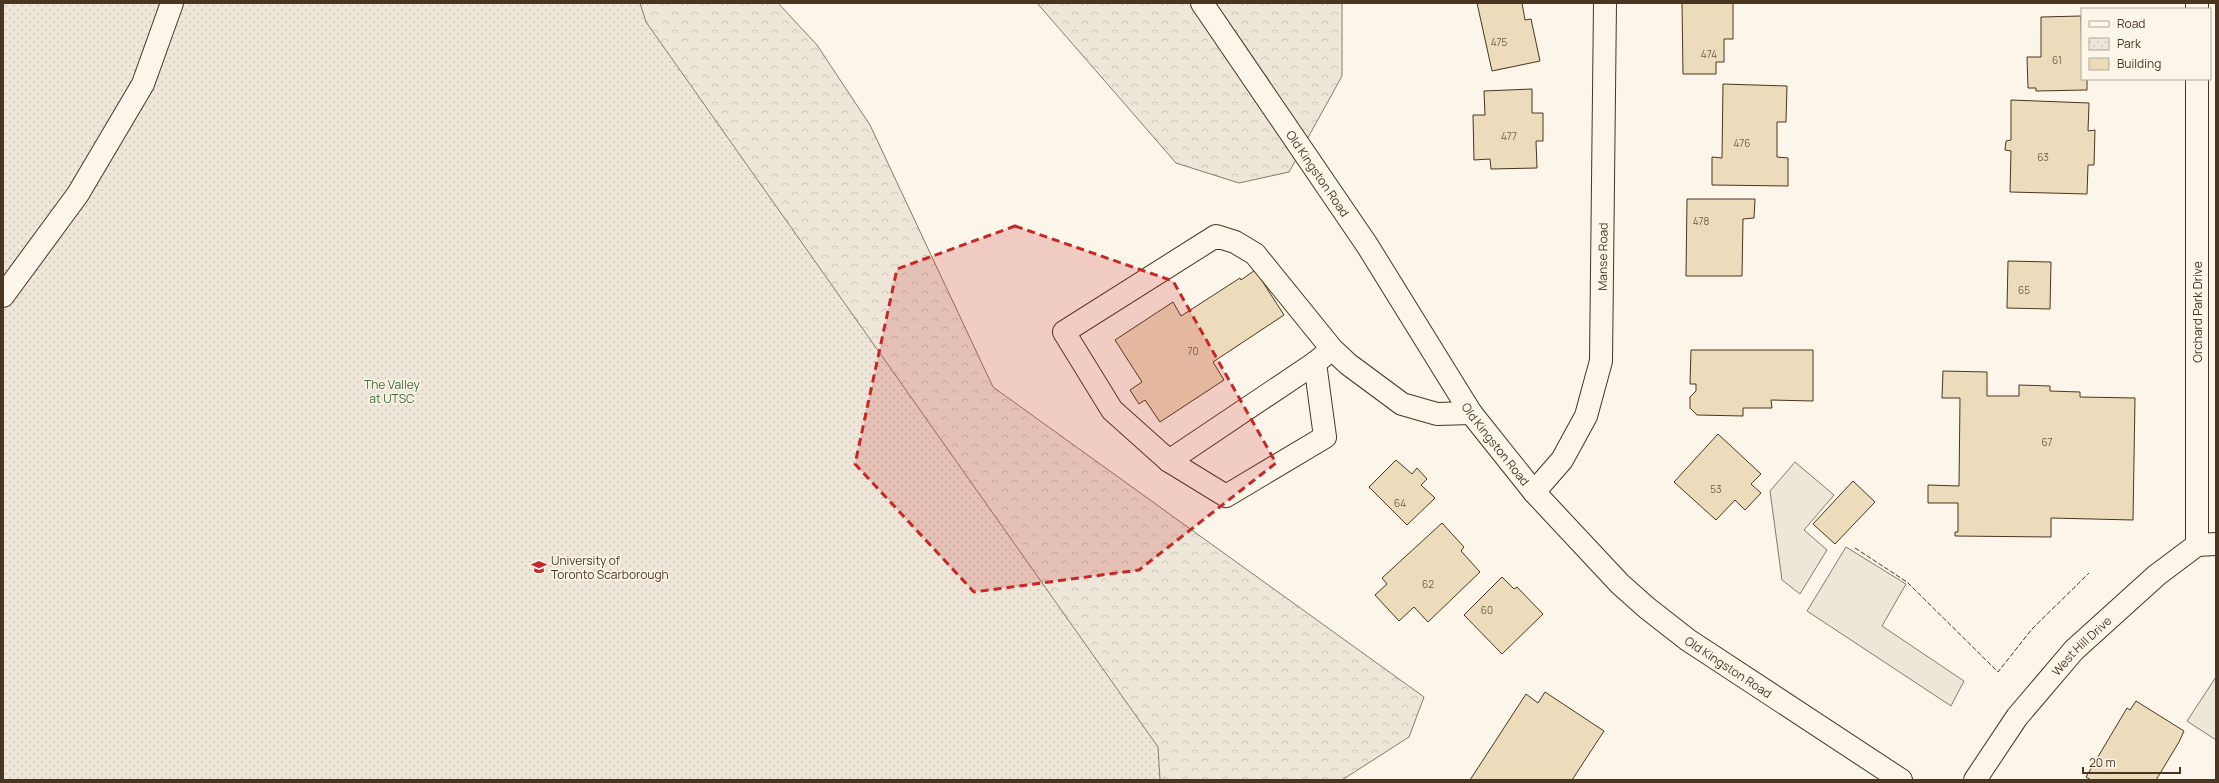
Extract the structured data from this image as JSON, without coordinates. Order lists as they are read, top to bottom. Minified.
{"streets":{"street":["Old Kingston Road","Manse Road","Orchard Park Drive","West Hill Drive"]},"crossings":[["Old Kingston Road","Manse Road"],["Orchard Park Drive","West Hill Drive"]],"parks":["The Valley at UTSC"],"places":{"school or university":["University of Toronto Scarborough"]},"house_numbers":["475","474","61","477","476","63","478","65","70","67","53","64","62","60"],"legend":["Road","Park","Building"],"scale_bar":"20 m"}
